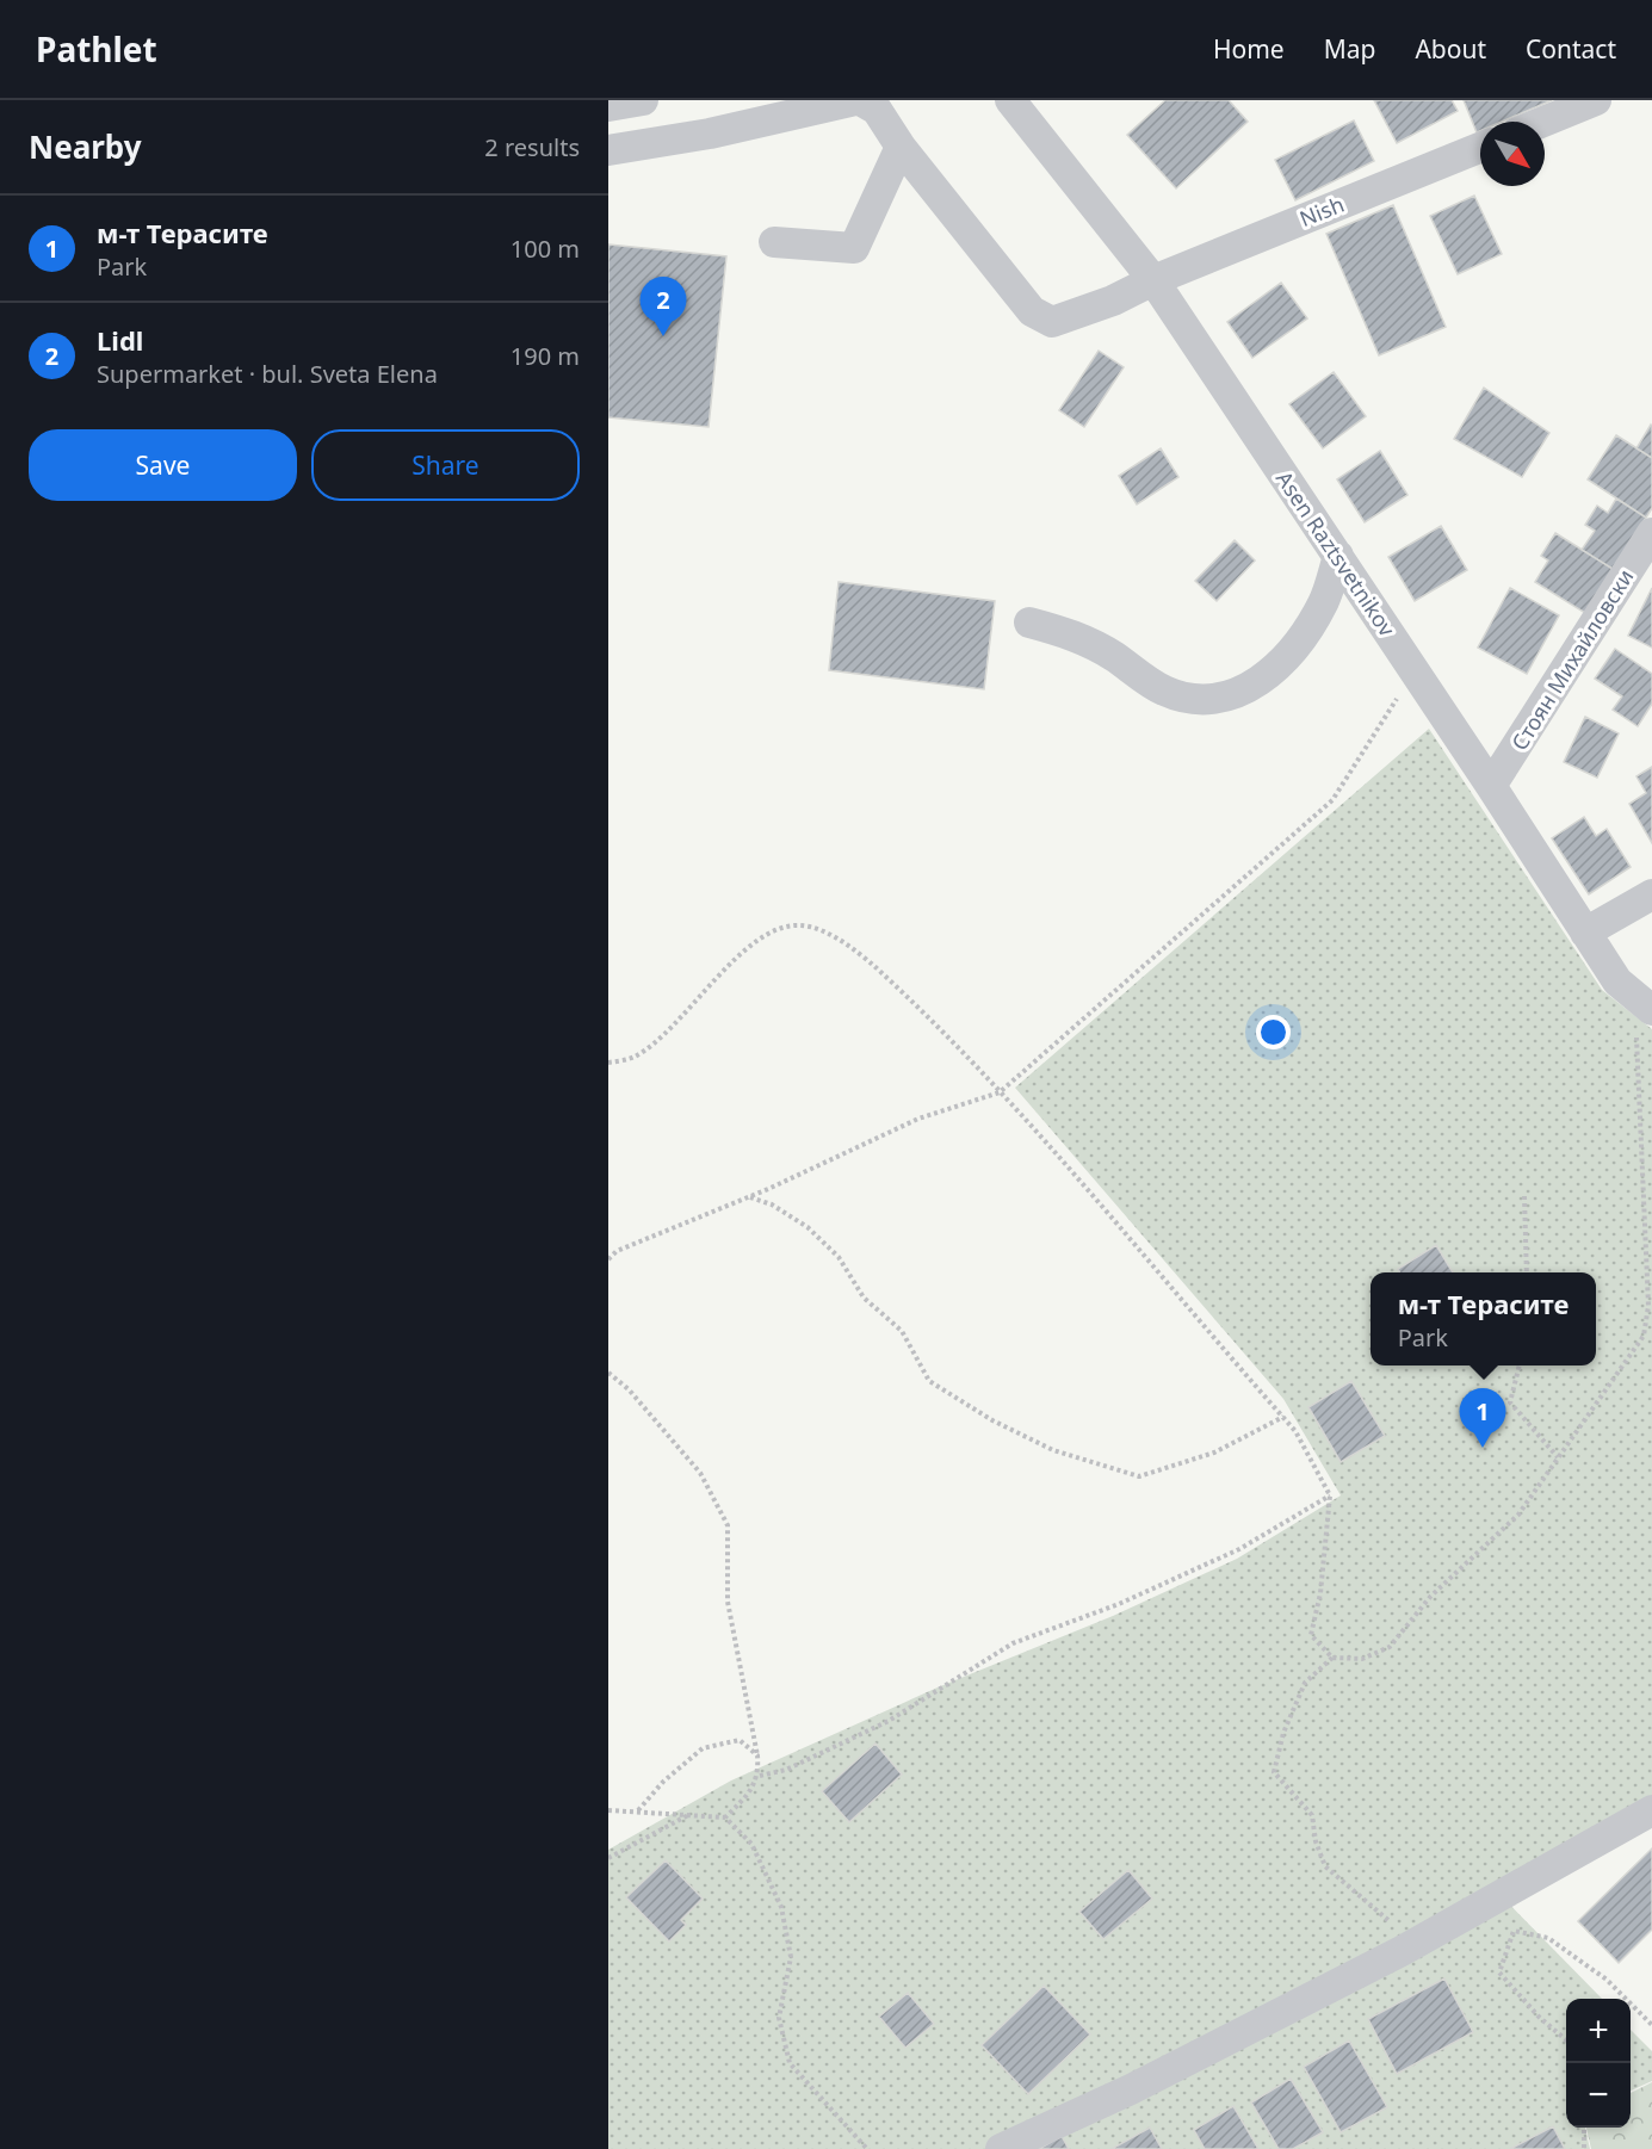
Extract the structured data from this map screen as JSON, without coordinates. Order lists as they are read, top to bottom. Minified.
{"streets":{"street":["Nish","Asen Raztsvetnikov","Стоян Михайловски"]},"crossings":[["Nish","Asen Raztsvetnikov"],["Asen Raztsvetnikov","Стоян Михайловски"]],"north":"bottom right","page":{"header":"Pathlet","nav":["Home","Map","About","Contact"],"heading":["Nearby","2 results"],"list":[{"mark":"1","name":"м-т Терасите","note":"Park","value":"100 m"},{"mark":"2","name":"Lidl","note":"Supermarket · bul. Sveta Elena","value":"190 m"}],"pins":["2","1"],"buttons":["Save","Share"],"popup":["м-т Терасите","Park"],"map_buttons":["+","−"]}}
